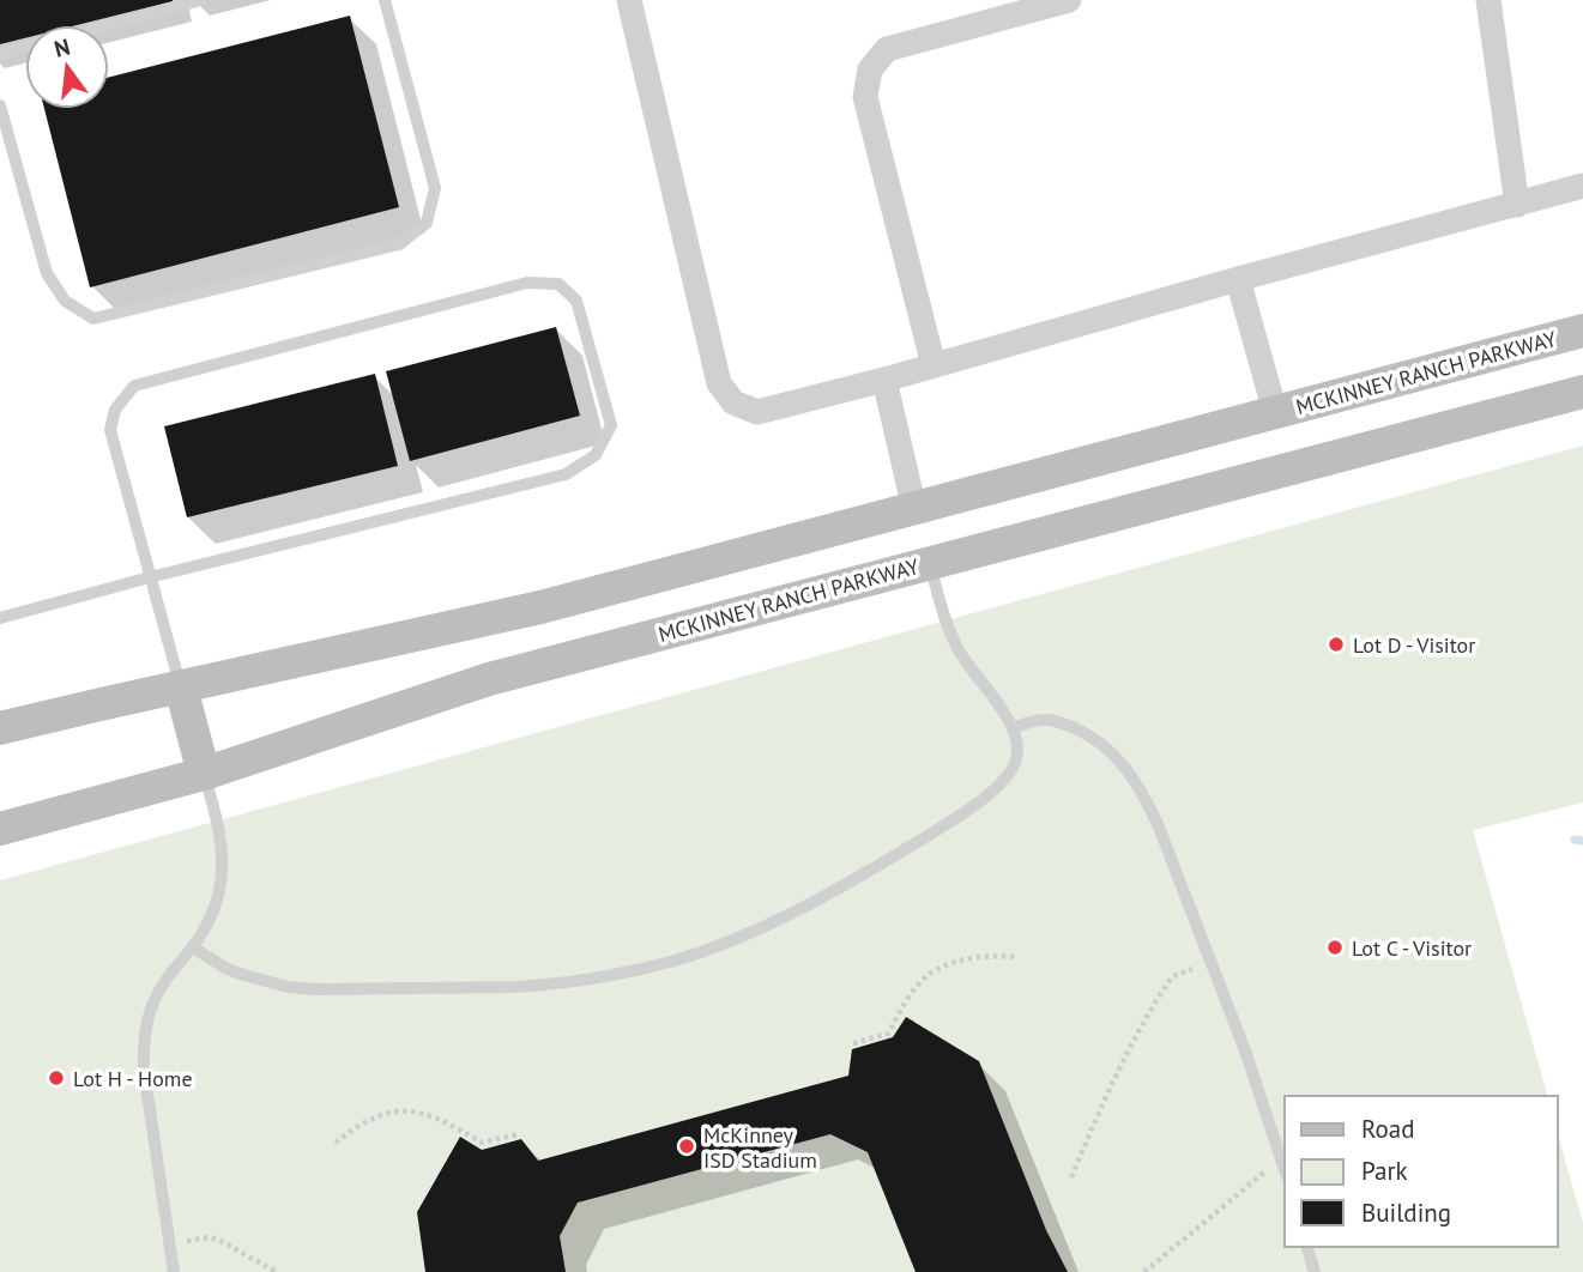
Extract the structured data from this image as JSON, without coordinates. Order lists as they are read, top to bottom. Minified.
{"streets":{"main road":["MCKINNEY RANCH PARKWAY"]},"places":["Lot D - Visitor","Lot C - Visitor","Lot H - Home","McKinney ISD Stadium"],"legend":["Road","Park","Building"],"north":"top"}
